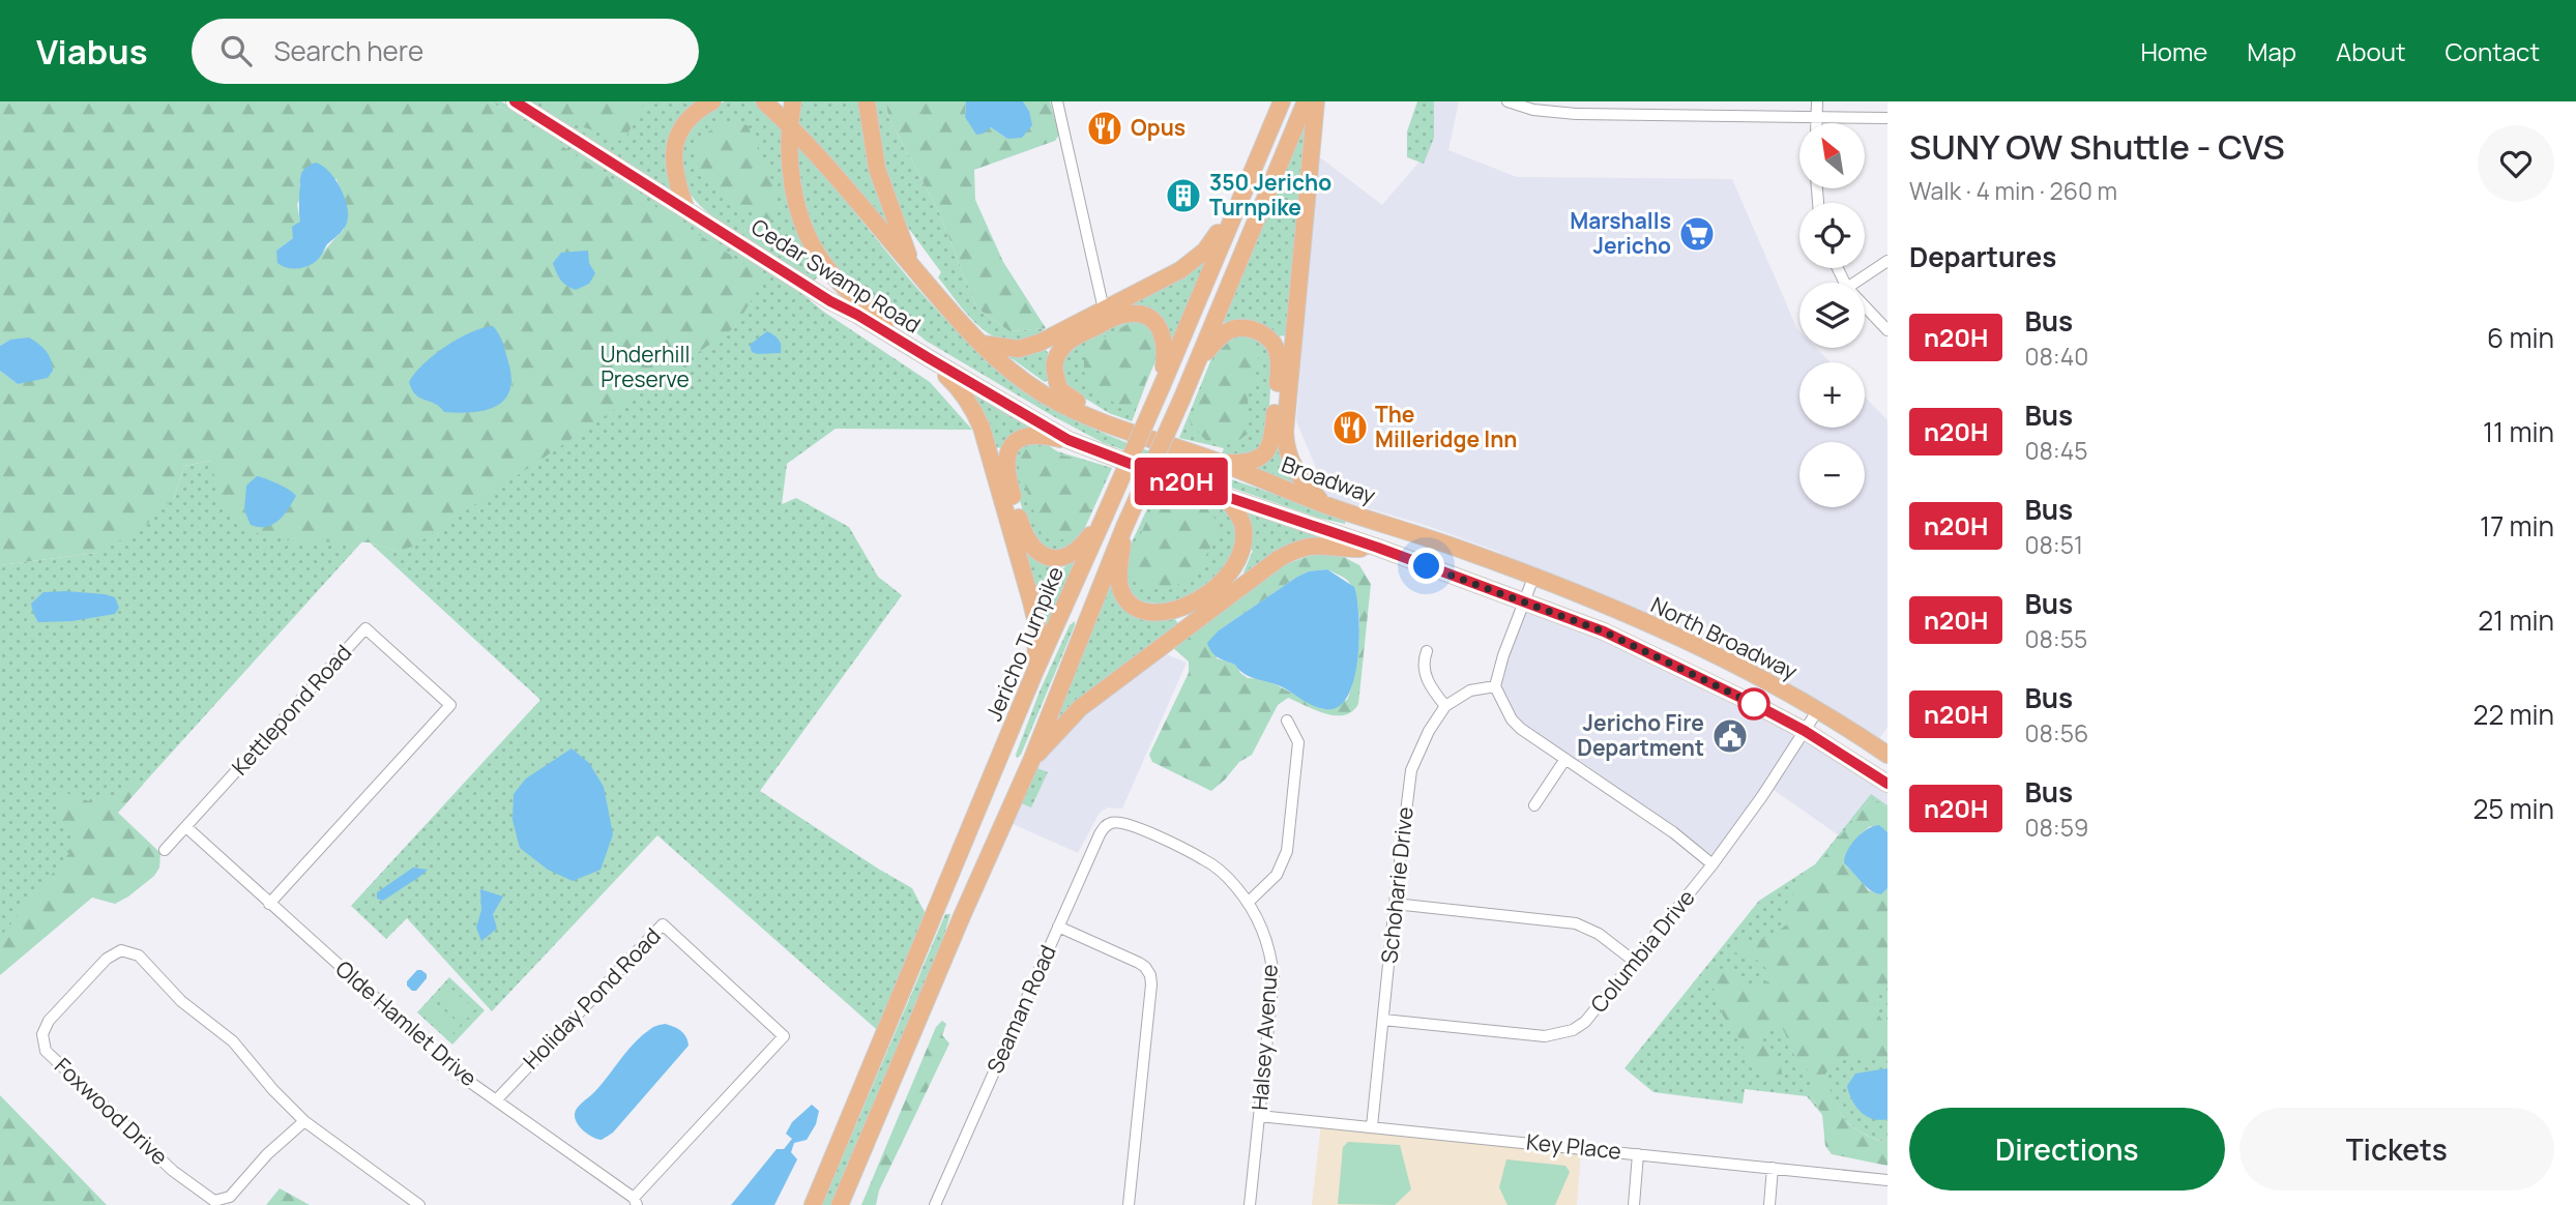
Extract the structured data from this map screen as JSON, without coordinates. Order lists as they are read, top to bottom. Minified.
{"streets":{"main road":["Cedar Swamp Road","Broadway","North Broadway","Jericho Turnpike"],"street":["Kettlepond Road","Schoharie Drive","Columbia Drive","Holiday Pond Road","Seaman Road","Olde Hamlet Drive","Halsey Avenue","Foxwood Drive","Key Place"]},"crossings":[["Cedar Swamp Road","Broadway"],["Cedar Swamp Road","North Broadway"],["Broadway","North Broadway"],["North Broadway","Columbia Drive"],["Kettlepond Road","Olde Hamlet Drive"],["Schoharie Drive","Columbia Drive"],["Schoharie Drive","Key Place"],["Holiday Pond Road","Olde Hamlet Drive"],["Seaman Road","Halsey Avenue"],["Halsey Avenue","Key Place"]],"parks":["Underhill Preserve"],"places":{"restaurant":["Opus","The Milleridge Inn"],"building":["350 Jericho Turnpike"],"supermarket":["Marshalls Jericho"],"public building":["Jericho Fire Department"]},"lines":["bus line n20H"],"north":"top left","page":{"header":"Viabus","search":"Search here","nav":["Home","Map","About","Contact"],"on_map":"n20H","heading":[["SUNY OW Shuttle - CVS","Walk · 4 min · 260 m"],"Departures"],"map_buttons":["+","−"],"list":[{"mark":"n20H","name":"Bus","note":"08:40","value":"6 min"},{"mark":"n20H","name":"Bus","note":"08:45","value":"11 min"},{"mark":"n20H","name":"Bus","note":"08:51","value":"17 min"},{"mark":"n20H","name":"Bus","note":"08:55","value":"21 min"},{"mark":"n20H","name":"Bus","note":"08:56","value":"22 min"},{"mark":"n20H","name":"Bus","note":"08:59","value":"25 min"}],"buttons":["Directions","Tickets"]}}
